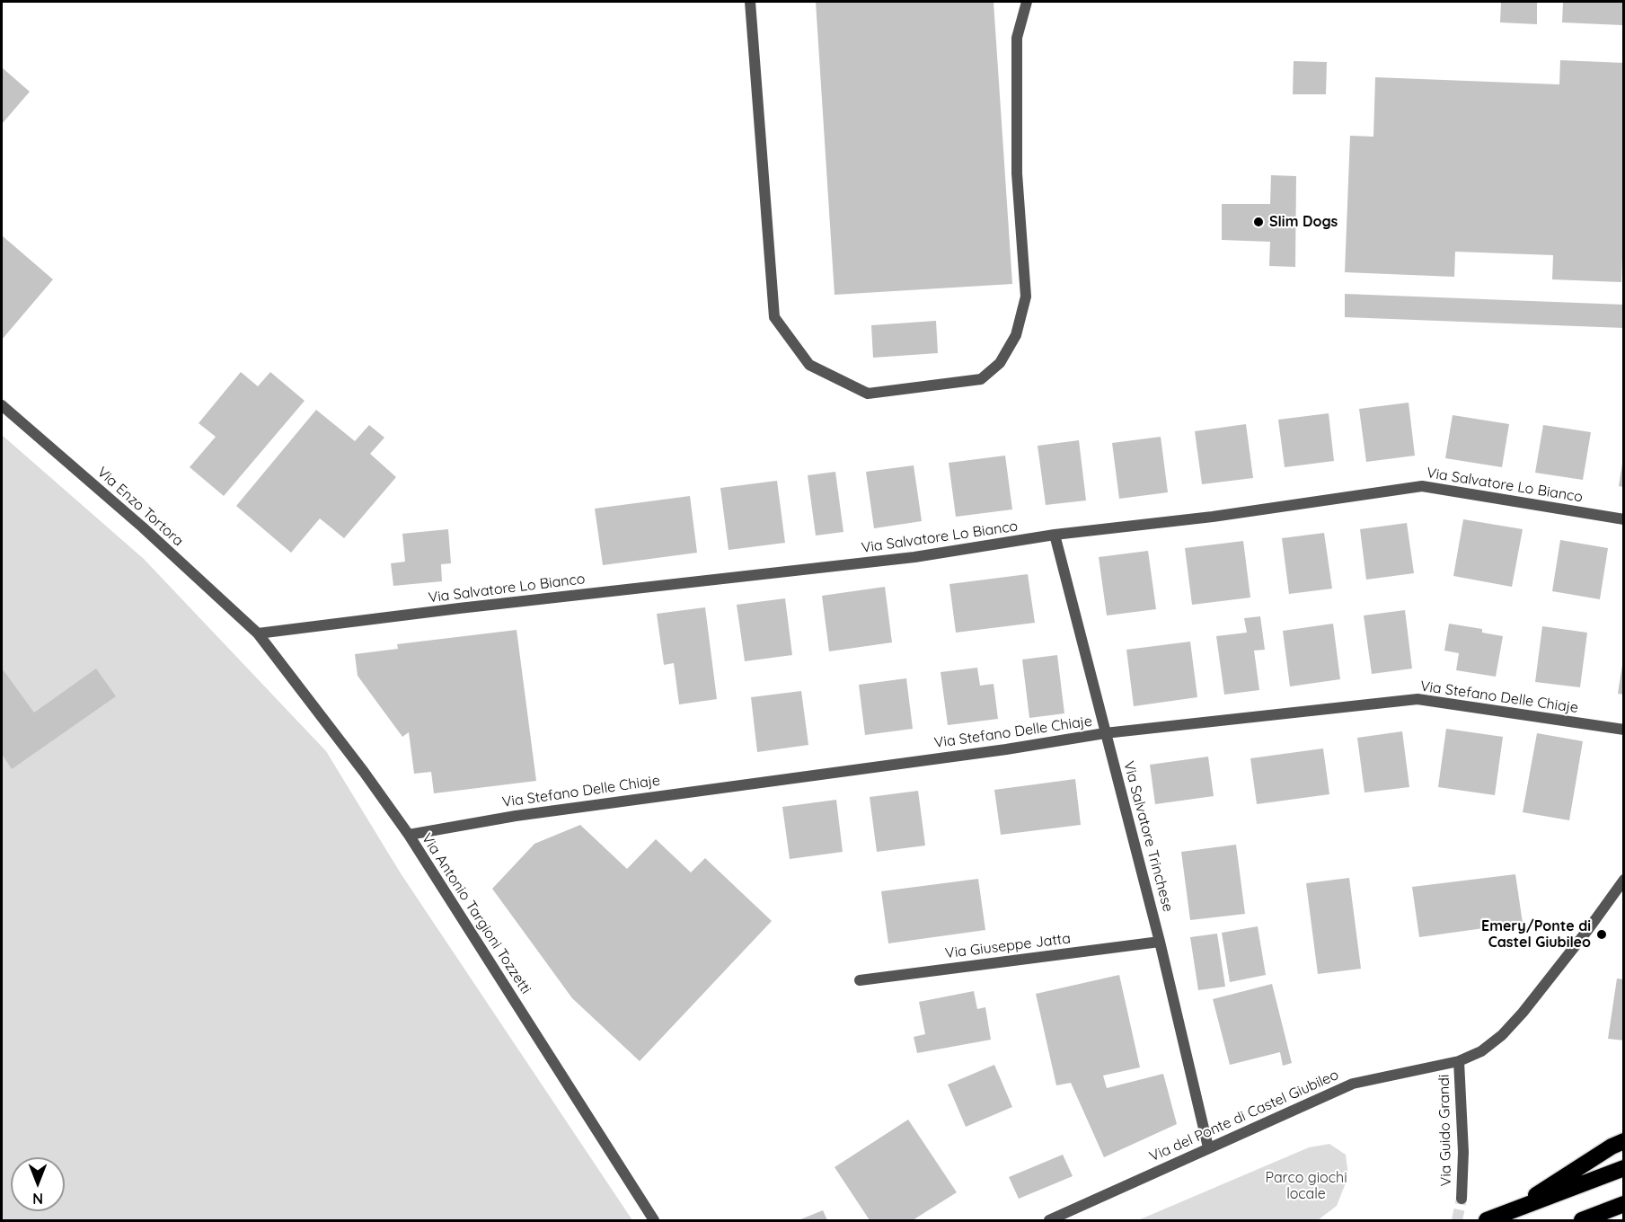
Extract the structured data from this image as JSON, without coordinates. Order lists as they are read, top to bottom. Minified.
{"streets":{"street":["Via Salvatore Lo Bianco","Via Enzo Tortora","Via Stefano Delle Chiaje","Via Salvatore Trinchese","Via Antonio Targioni Tozzetti","Via Giuseppe Jatta","Via del Ponte di Castel Giubileo","Via Guido Grandi"]},"crossings":[["Via Salvatore Lo Bianco","Via Enzo Tortora"],["Via Salvatore Lo Bianco","Via Salvatore Trinchese"],["Via Salvatore Lo Bianco","Via Antonio Targioni Tozzetti"],["Via Enzo Tortora","Via Antonio Targioni Tozzetti"],["Via Stefano Delle Chiaje","Via Salvatore Trinchese"],["Via Stefano Delle Chiaje","Via Antonio Targioni Tozzetti"],["Via Salvatore Trinchese","Via Giuseppe Jatta"],["Via Salvatore Trinchese","Via del Ponte di Castel Giubileo"],["Via del Ponte di Castel Giubileo","Via Guido Grandi"]],"parks":["Parco giochi locale"],"places":["Slim Dogs","Emery/Ponte di Castel Giubileo"],"north":"bottom"}
